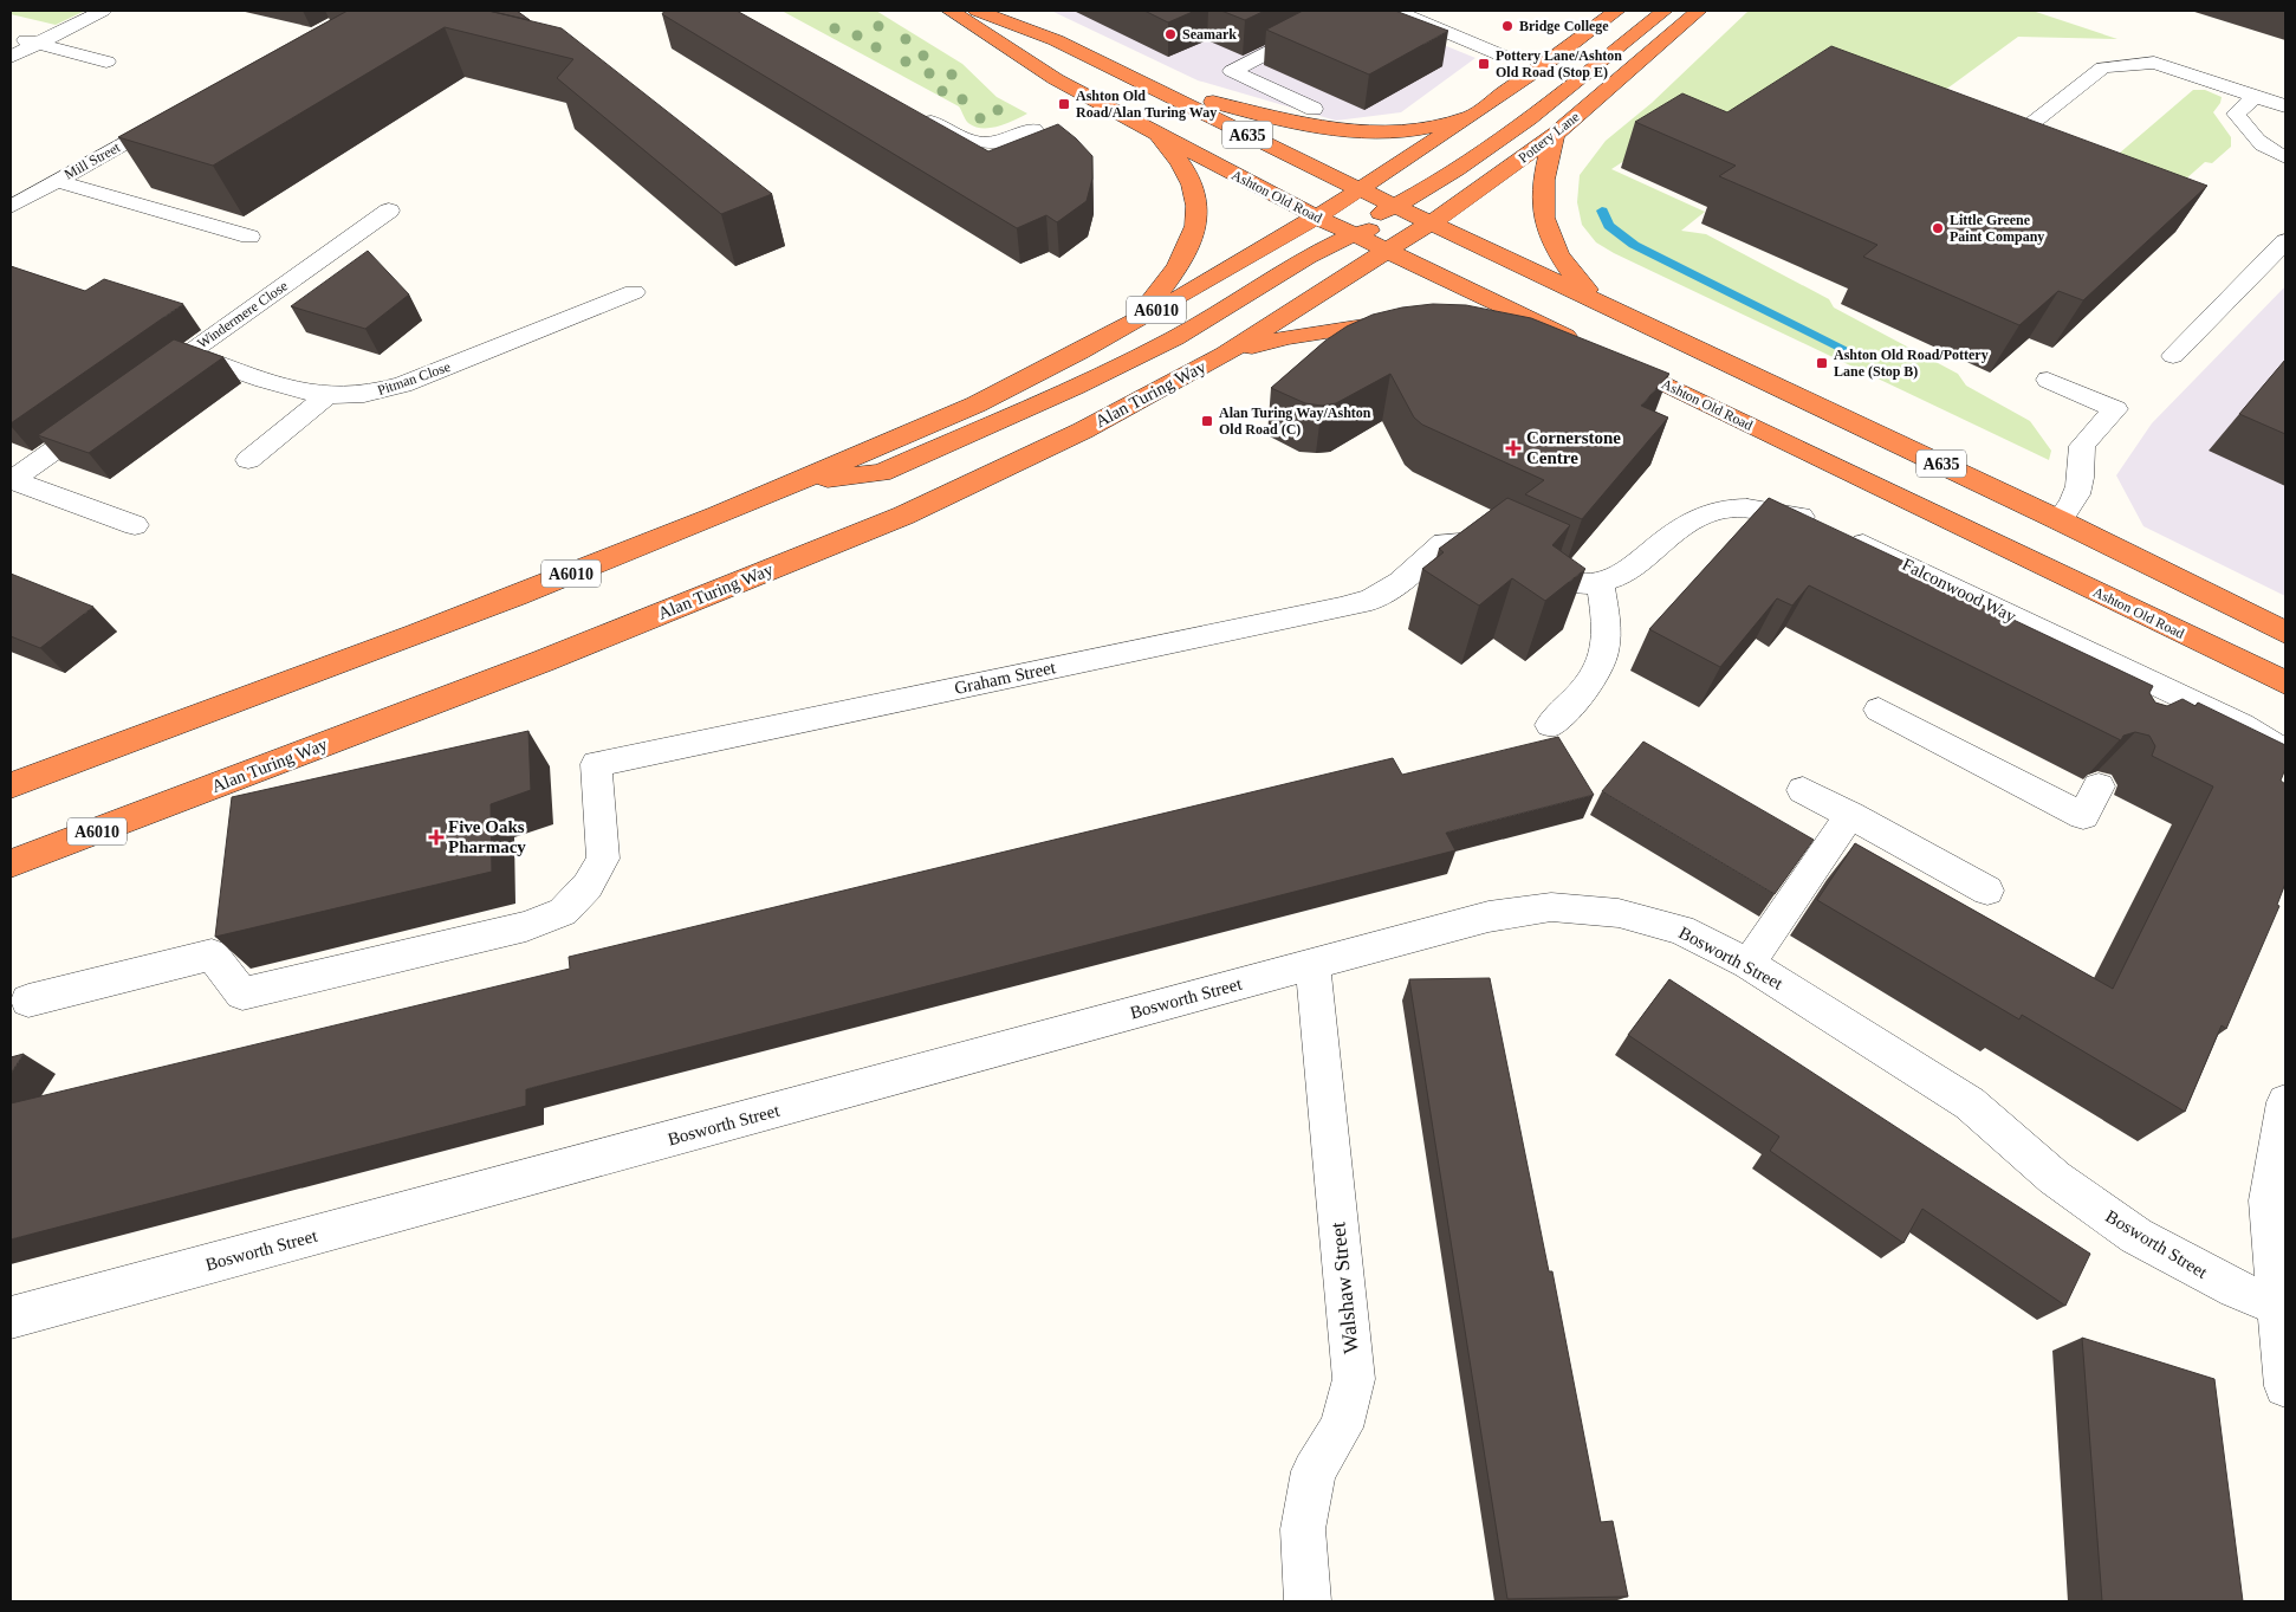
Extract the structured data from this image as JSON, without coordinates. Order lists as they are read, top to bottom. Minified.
{"streets":{"highway":["A635","Pottery Lane","Ashton Old Road","A6010","Alan Turing Way"],"street":["Mill Street","Windermere Close","Pitman Close","Falconwood Way","Graham Street","Bosworth Street","Walshaw Street"]},"crossings":[["A635","Pottery Lane"],["A635","A6010"],["Pottery Lane","Ashton Old Road"],["Pottery Lane","Alan Turing Way"],["Ashton Old Road","A6010"],["Ashton Old Road","Alan Turing Way"],["Windermere Close","Pitman Close"],["Falconwood Way","Graham Street"],["Bosworth Street","Walshaw Street"]],"places":{"other":["Bridge College","Seamark","Little Greene Paint Company"],"transit":["Pottery Lane/Ashton Old Road (Stop E)","Ashton Old Road/Alan Turing Way","Ashton Old Road/Pottery Lane (Stop B)","Alan Turing Way/Ashton Old Road (C)"],"health":["Cornerstone Centre","Five Oaks Pharmacy"]}}
